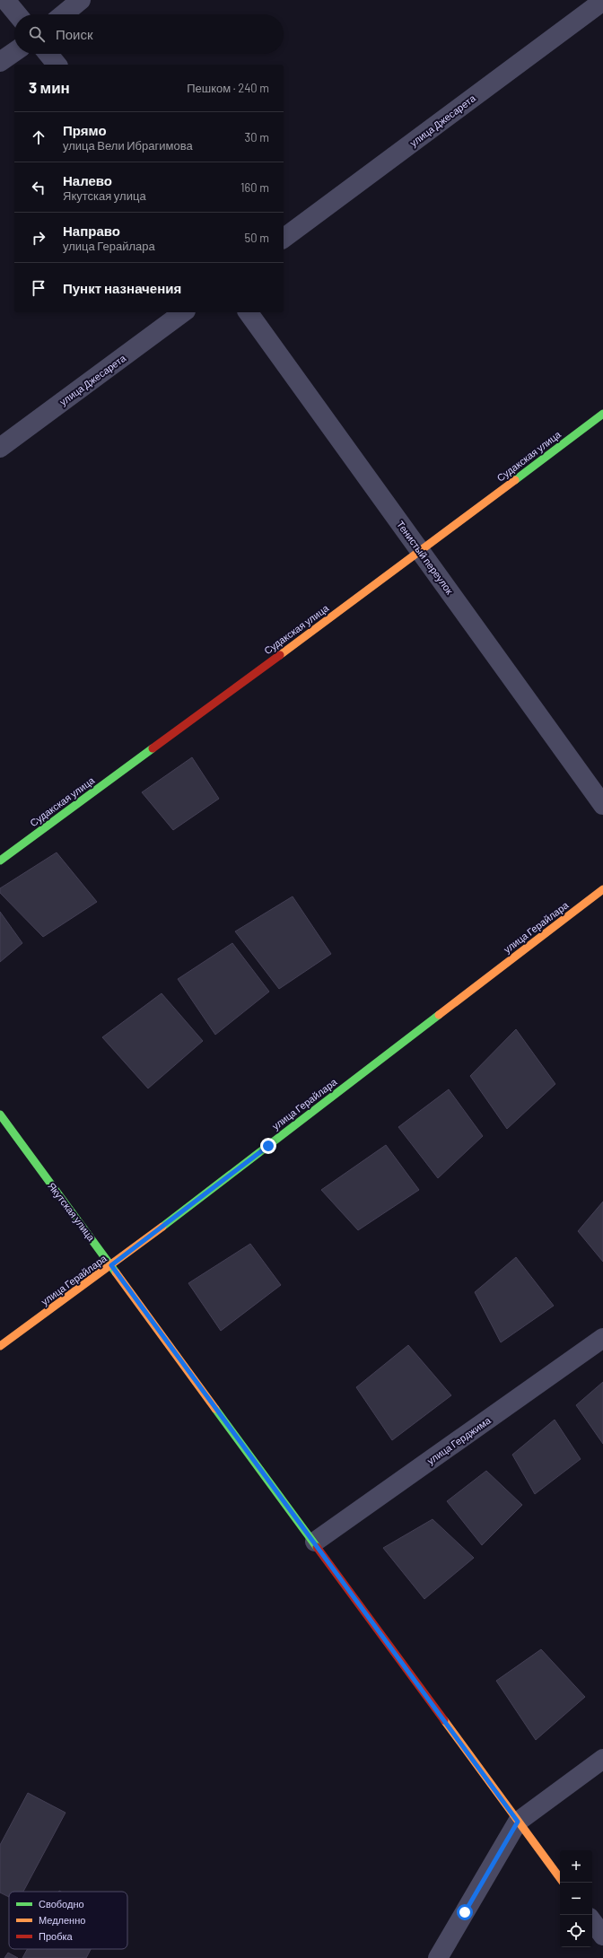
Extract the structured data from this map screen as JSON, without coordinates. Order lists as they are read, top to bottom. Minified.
{"streets":{"street":["улица Джесарета","Судакская улица","Тенистый переулок","улица Герайлара","Якутская улица","улица Герджима"]},"crossings":[["Судакская улица","Тенистый переулок"],["улица Герайлара","Якутская улица"],["Якутская улица","улица Герджима"]],"legend":["Свободно","Медленно","Пробка"],"page":{"search":"Поиск","heading":["3 мин","Пешком · 240 m"],"list":[["Прямо","улица Вели Ибрагимова","30 m"],["Налево","Якутская улица","160 m"],["Направо","улица Герайлара","50 m"],"Пункт назначения"],"map_buttons":["+","−"]}}
